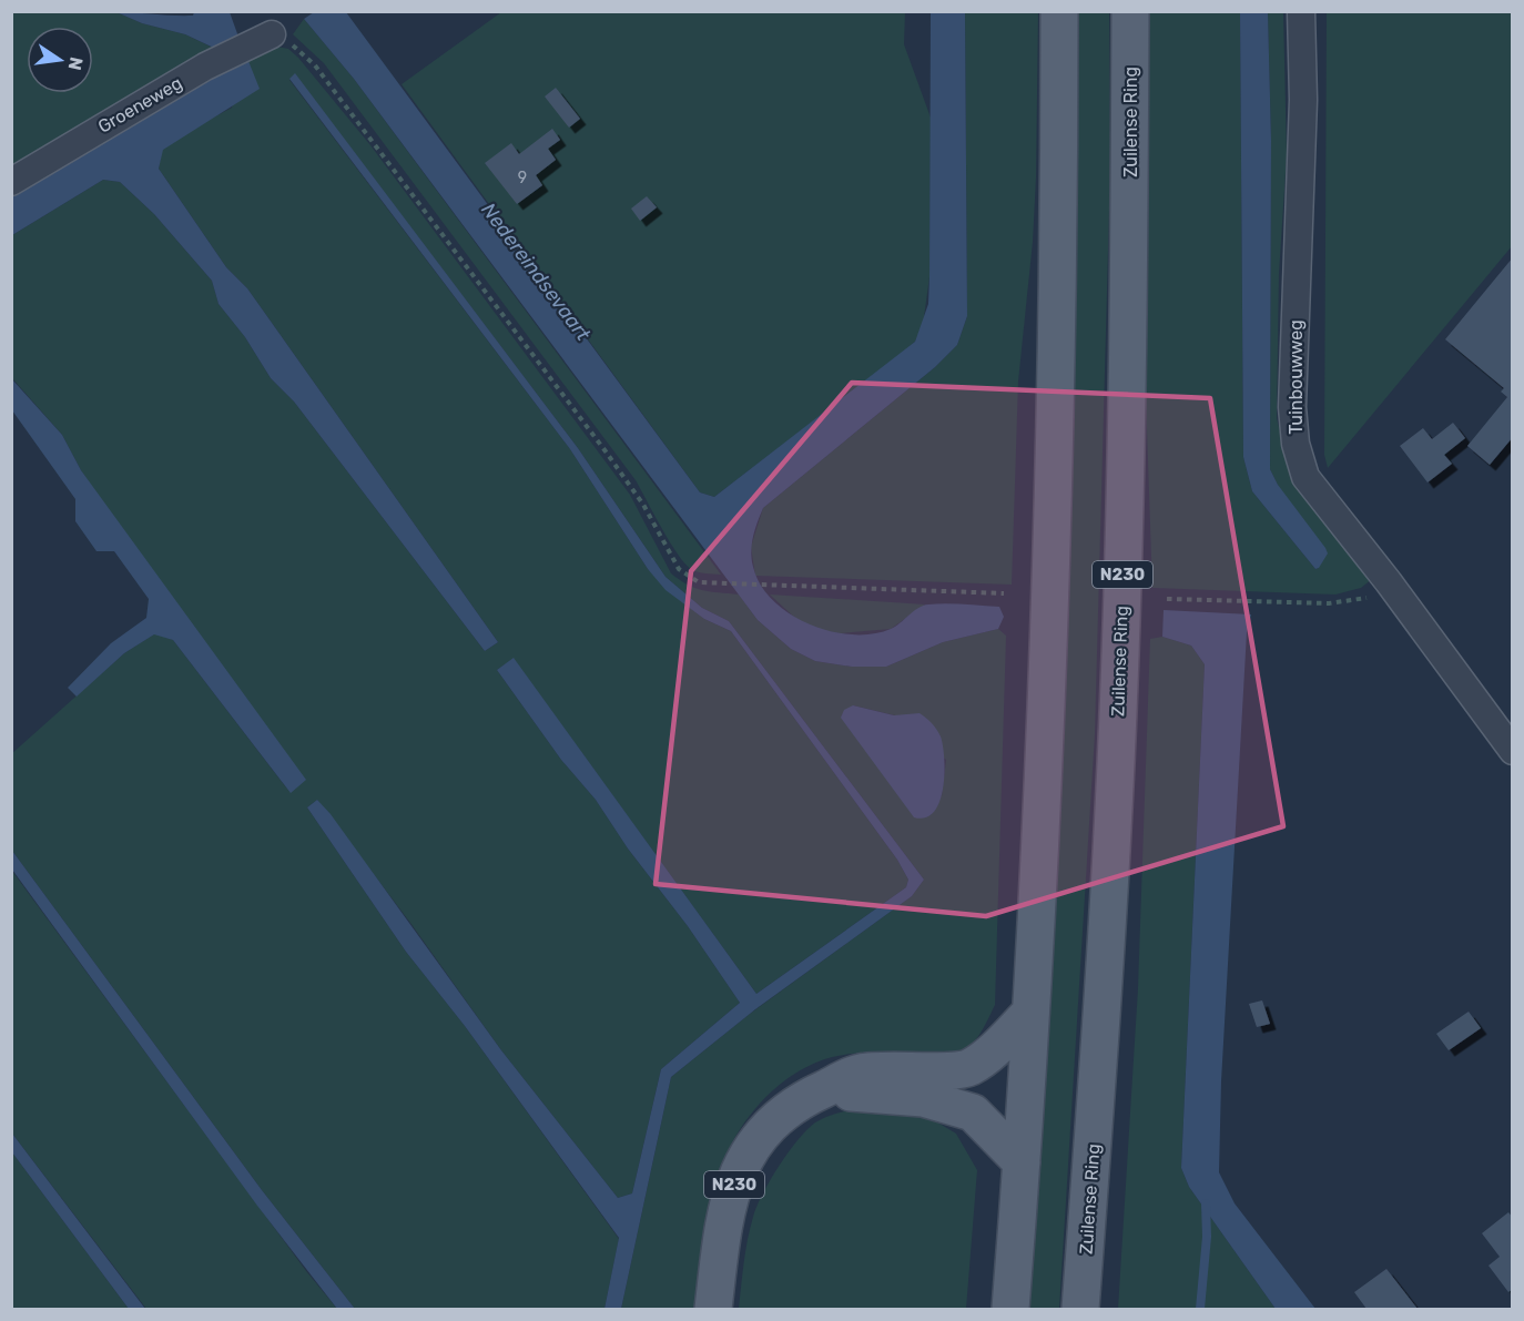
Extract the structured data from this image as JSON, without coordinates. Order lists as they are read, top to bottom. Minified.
{"streets":{"main road":["Zuilense Ring","N230"],"street":["Groeneweg","Tuinbouwweg"]},"water":["Nedereindsevaart"],"house_numbers":["9"],"north":"right"}
